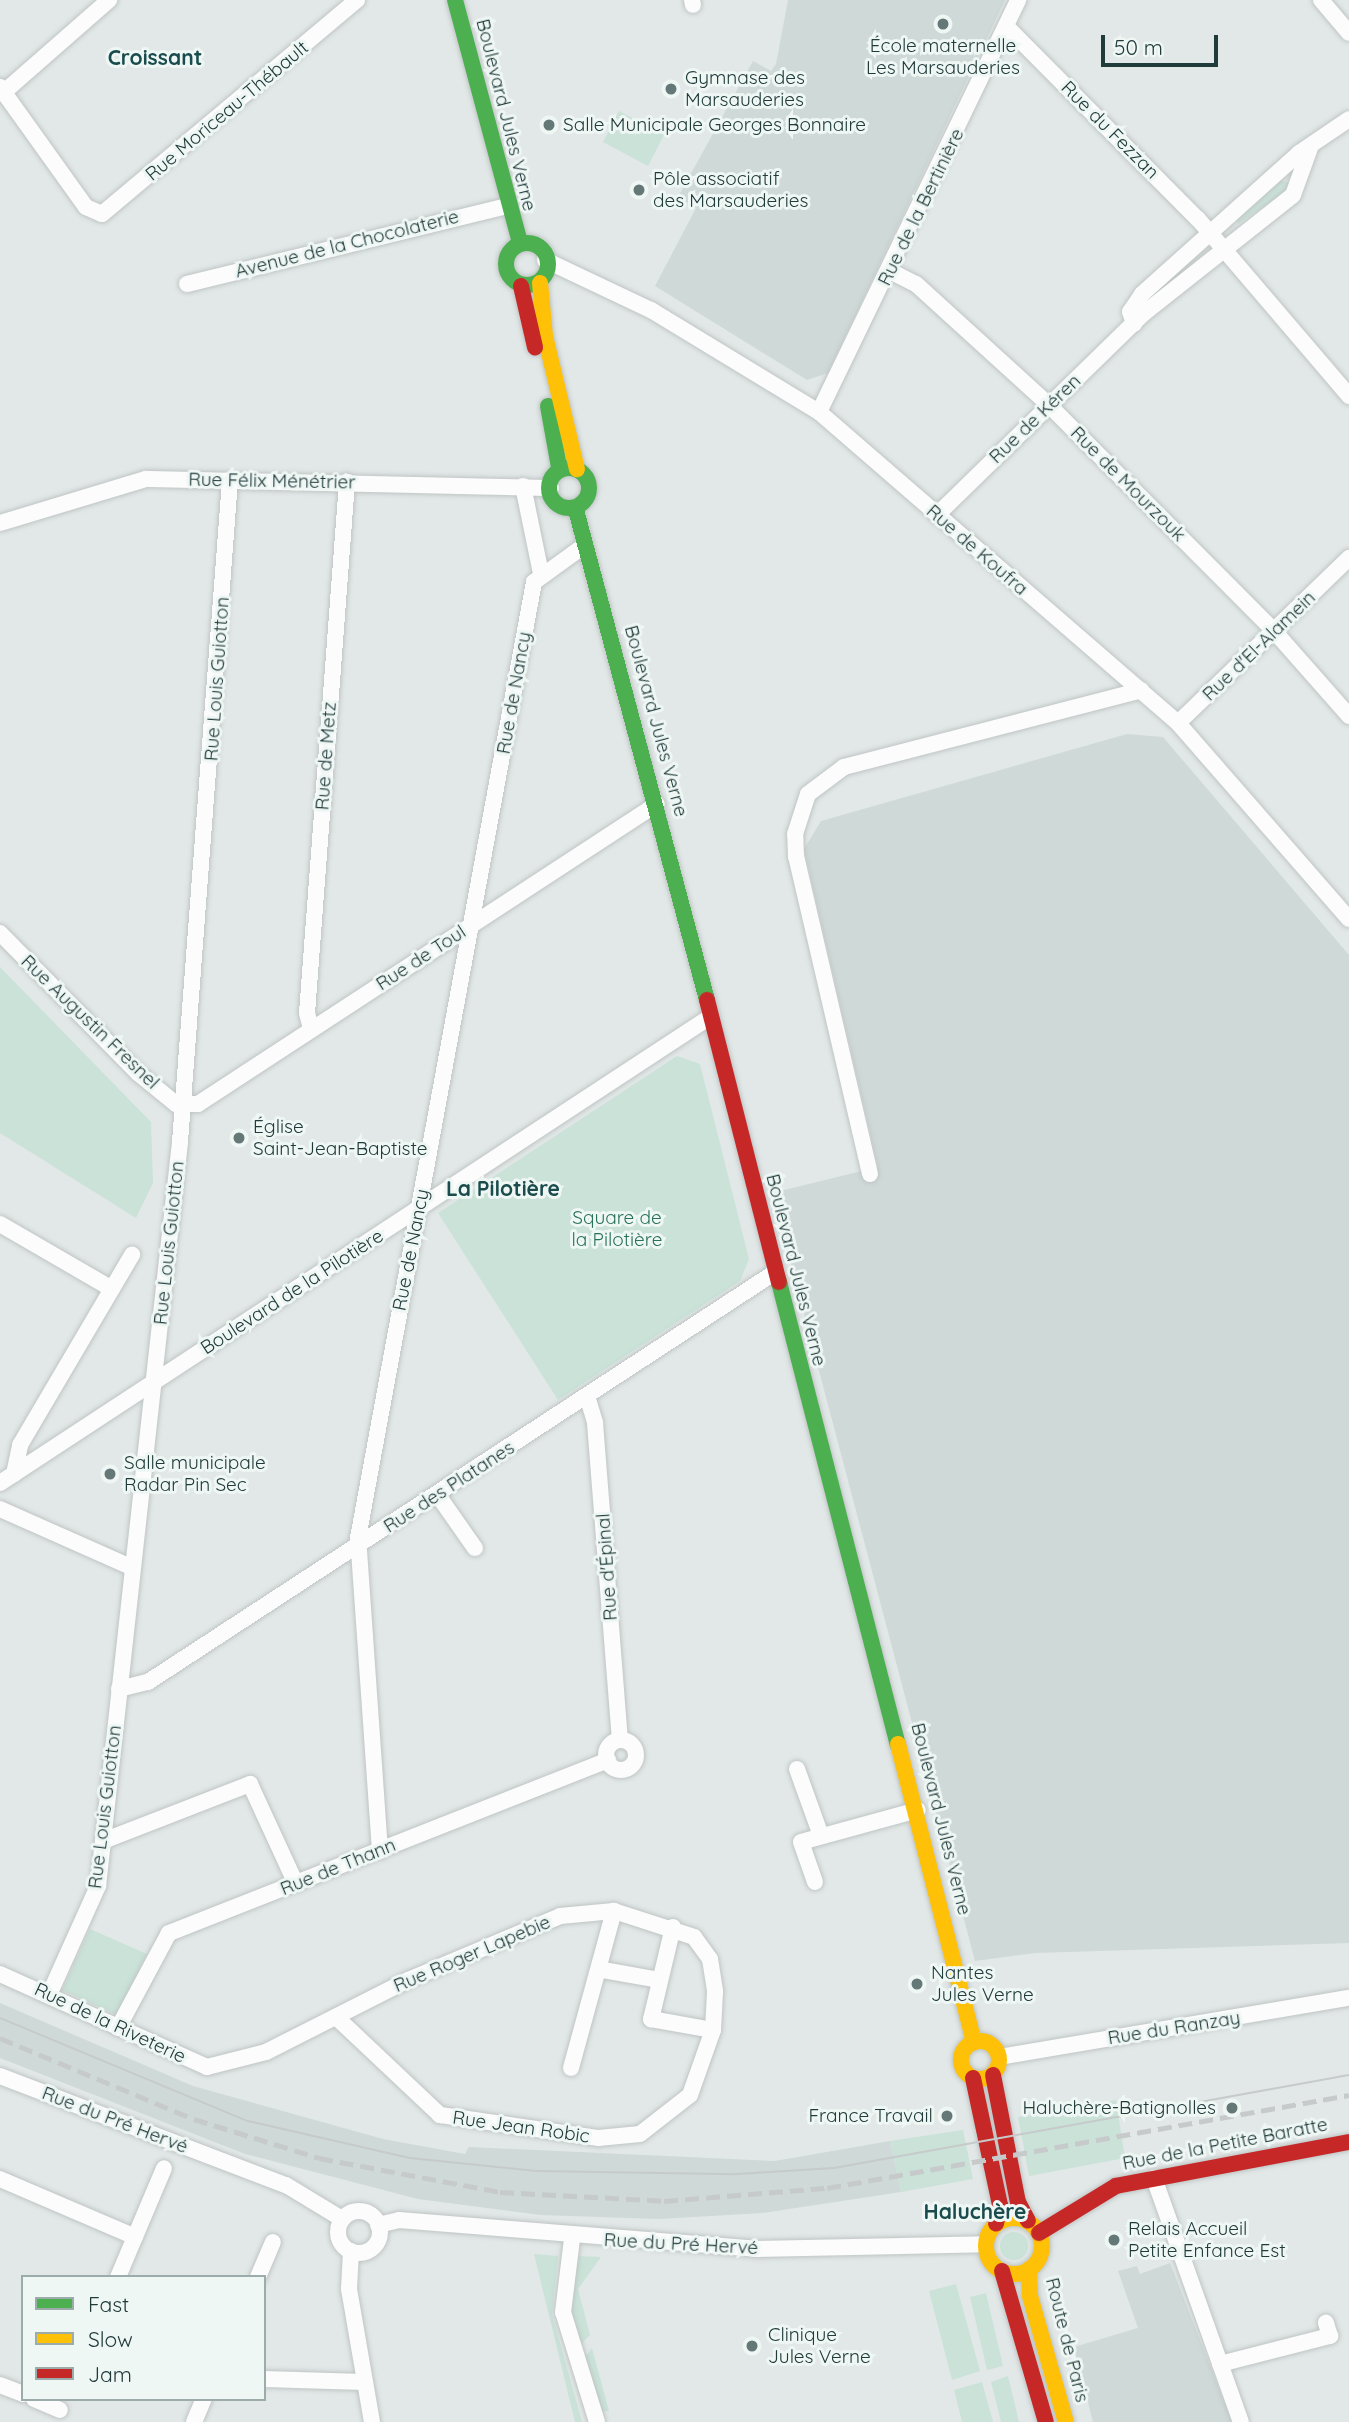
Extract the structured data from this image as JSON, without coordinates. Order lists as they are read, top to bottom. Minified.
{"streets":{"main road":["Boulevard Jules Verne","Rue de la Petite Baratte","Route de Paris"],"street":["Rue Moriceau-Thébault","Rue du Fezzan","Rue de la Bertinière","Avenue de la Chocolaterie","Rue de Kéren","Rue Félix Ménétrier","Rue de Mourzouk","Rue de Koufra","Rue d'El-Alamein","Rue Louis Guiotton","Rue de Nancy","Rue de Metz","Rue de Toul","Rue Augustin Fresnel","Boulevard de la Pilotière","Rue des Platanes","Rue d'Épinal","Rue de Thann","Rue Roger Lapebie","Rue de la Riveterie","Rue du Ranzay","Rue du Pré Hervé","Rue Jean Robic"]},"crossings":[["Boulevard Jules Verne","Avenue de la Chocolaterie"],["Boulevard Jules Verne","Rue Félix Ménétrier"],["Boulevard Jules Verne","Rue de Koufra"],["Boulevard Jules Verne","Rue de Toul"],["Boulevard Jules Verne","Boulevard de la Pilotière"],["Boulevard Jules Verne","Rue des Platanes"],["Boulevard Jules Verne","Rue du Ranzay"],["Rue du Fezzan","Rue de la Bertinière"],["Rue de la Bertinière","Rue de Mourzouk"],["Rue de la Bertinière","Rue de Koufra"],["Rue de Kéren","Rue de Mourzouk"],["Rue de Kéren","Rue de Koufra"],["Rue Félix Ménétrier","Rue Louis Guiotton"],["Rue Félix Ménétrier","Rue de Nancy"],["Rue Félix Ménétrier","Rue de Metz"],["Rue de Mourzouk","Rue d'El-Alamein"],["Rue de Koufra","Rue d'El-Alamein"],["Rue Louis Guiotton","Rue de Toul"],["Rue Louis Guiotton","Rue Augustin Fresnel"],["Rue Louis Guiotton","Boulevard de la Pilotière"],["Rue Louis Guiotton","Rue des Platanes"],["Rue Louis Guiotton","Rue de la Riveterie"],["Rue de Nancy","Rue de Toul"],["Rue de Nancy","Boulevard de la Pilotière"],["Rue de Nancy","Rue des Platanes"],["Rue de Nancy","Rue de Thann"],["Rue de Metz","Rue de Toul"],["Rue de Toul","Rue Augustin Fresnel"],["Rue des Platanes","Rue d'Épinal"],["Rue d'Épinal","Rue de Thann"],["Rue de Thann","Rue de la Riveterie"],["Rue Roger Lapebie","Rue de la Riveterie"],["Rue Roger Lapebie","Rue Jean Robic"],["Rue de la Riveterie","Rue Jean Robic"],["Rue du Pré Hervé","Rue de la Petite Baratte"],["Rue du Pré Hervé","Route de Paris"],["Rue de la Petite Baratte","Route de Paris"]],"districts":["Croissant","La Pilotière","Haluchère"],"parks":["Square de la Pilotière"],"places":["École maternelle Les Marsauderies","Gymnase des Marsauderies","Salle Municipale Georges Bonnaire","Pôle associatif des Marsauderies","Église Saint-Jean-Baptiste","Salle municipale Radar Pin Sec","Nantes Jules Verne","Haluchère-Batignolles","France Travail","Relais Accueil Petite Enfance Est","Clinique Jules Verne"],"legend":["Fast","Slow","Jam"],"scale_bar":"50 m"}
